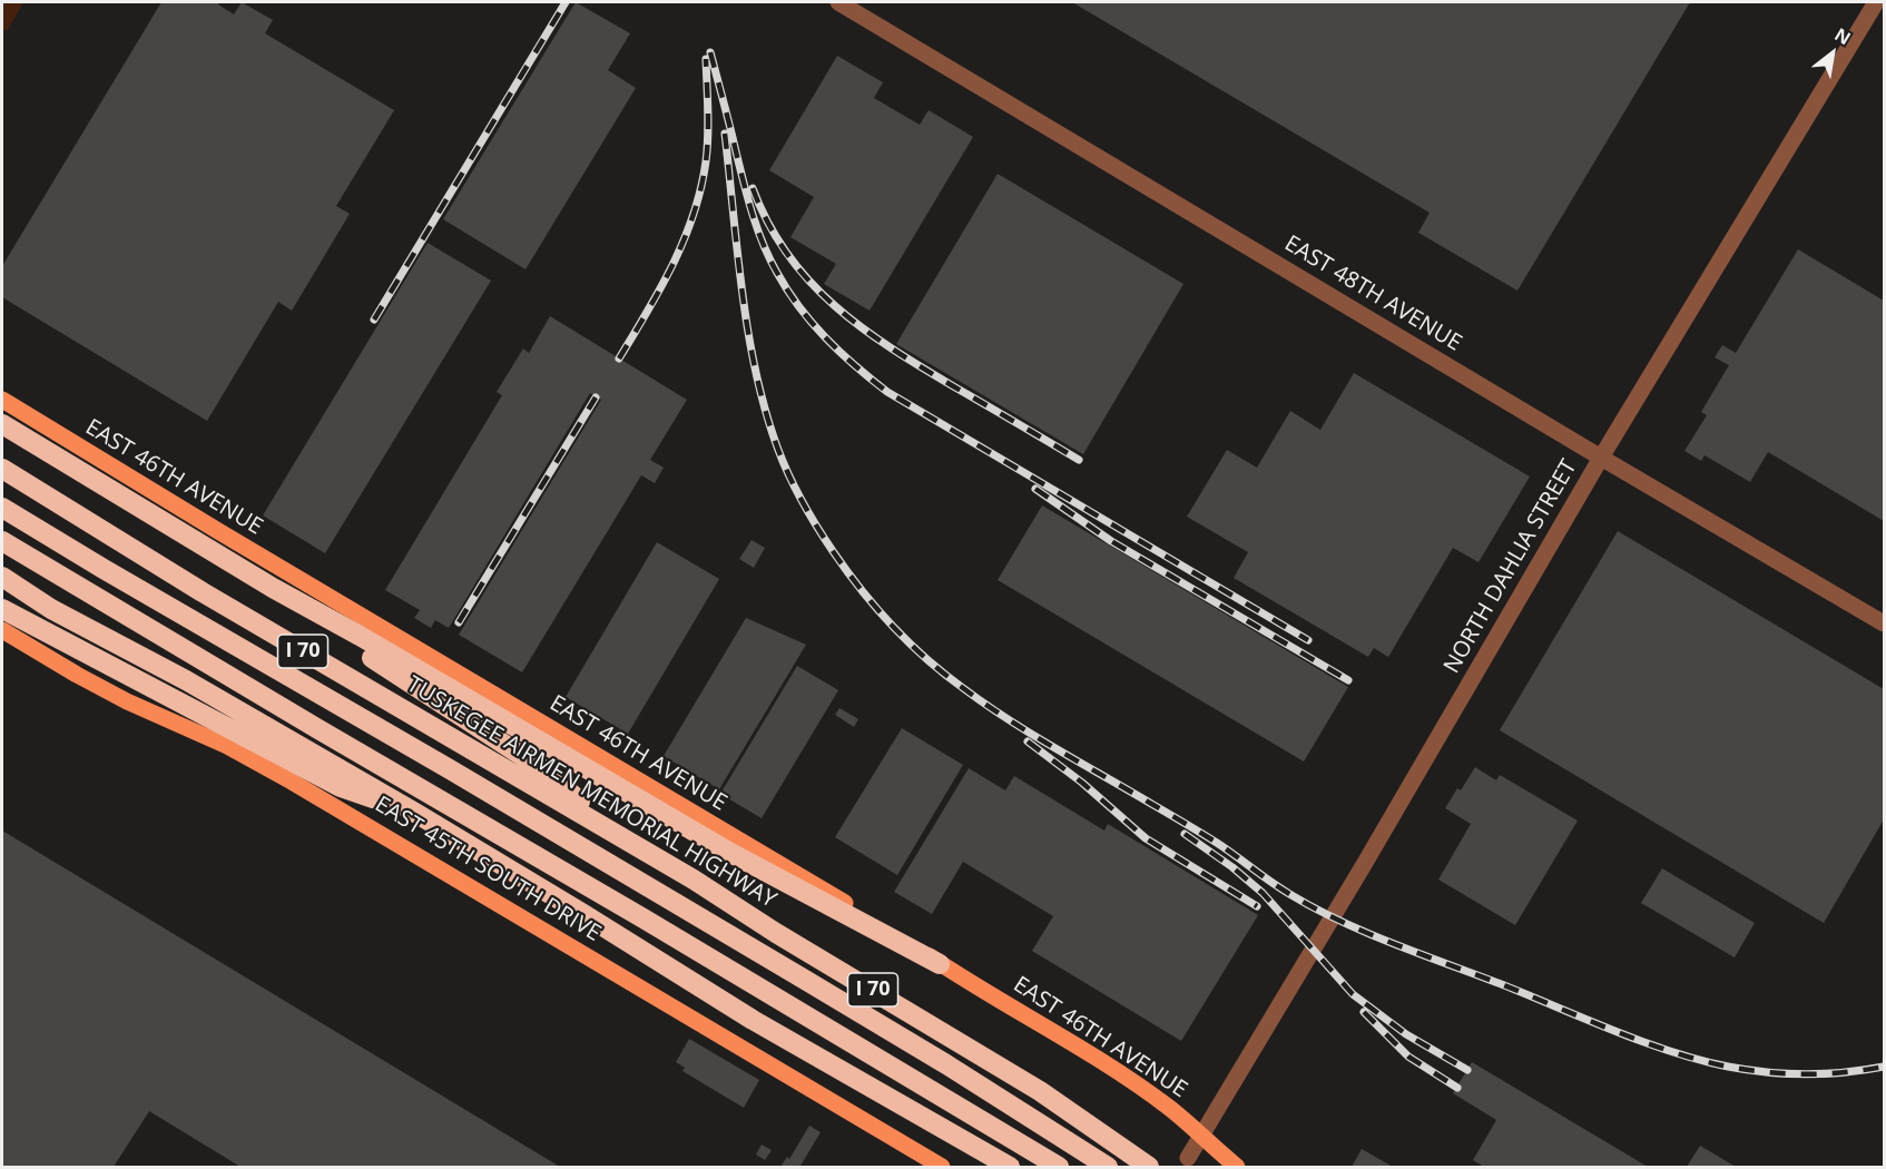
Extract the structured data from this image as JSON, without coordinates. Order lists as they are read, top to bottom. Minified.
{"streets":{"highway":["I 70","TUSKEGEE AIRMEN MEMORIAL HIGHWAY"],"main road":["EAST 46TH AVENUE","EAST 45TH SOUTH DRIVE"],"street":["EAST 48TH AVENUE","NORTH DAHLIA STREET"]},"crossings":[["EAST 48TH AVENUE","NORTH DAHLIA STREET"],["EAST 46TH AVENUE","NORTH DAHLIA STREET"]],"north":"top right"}
